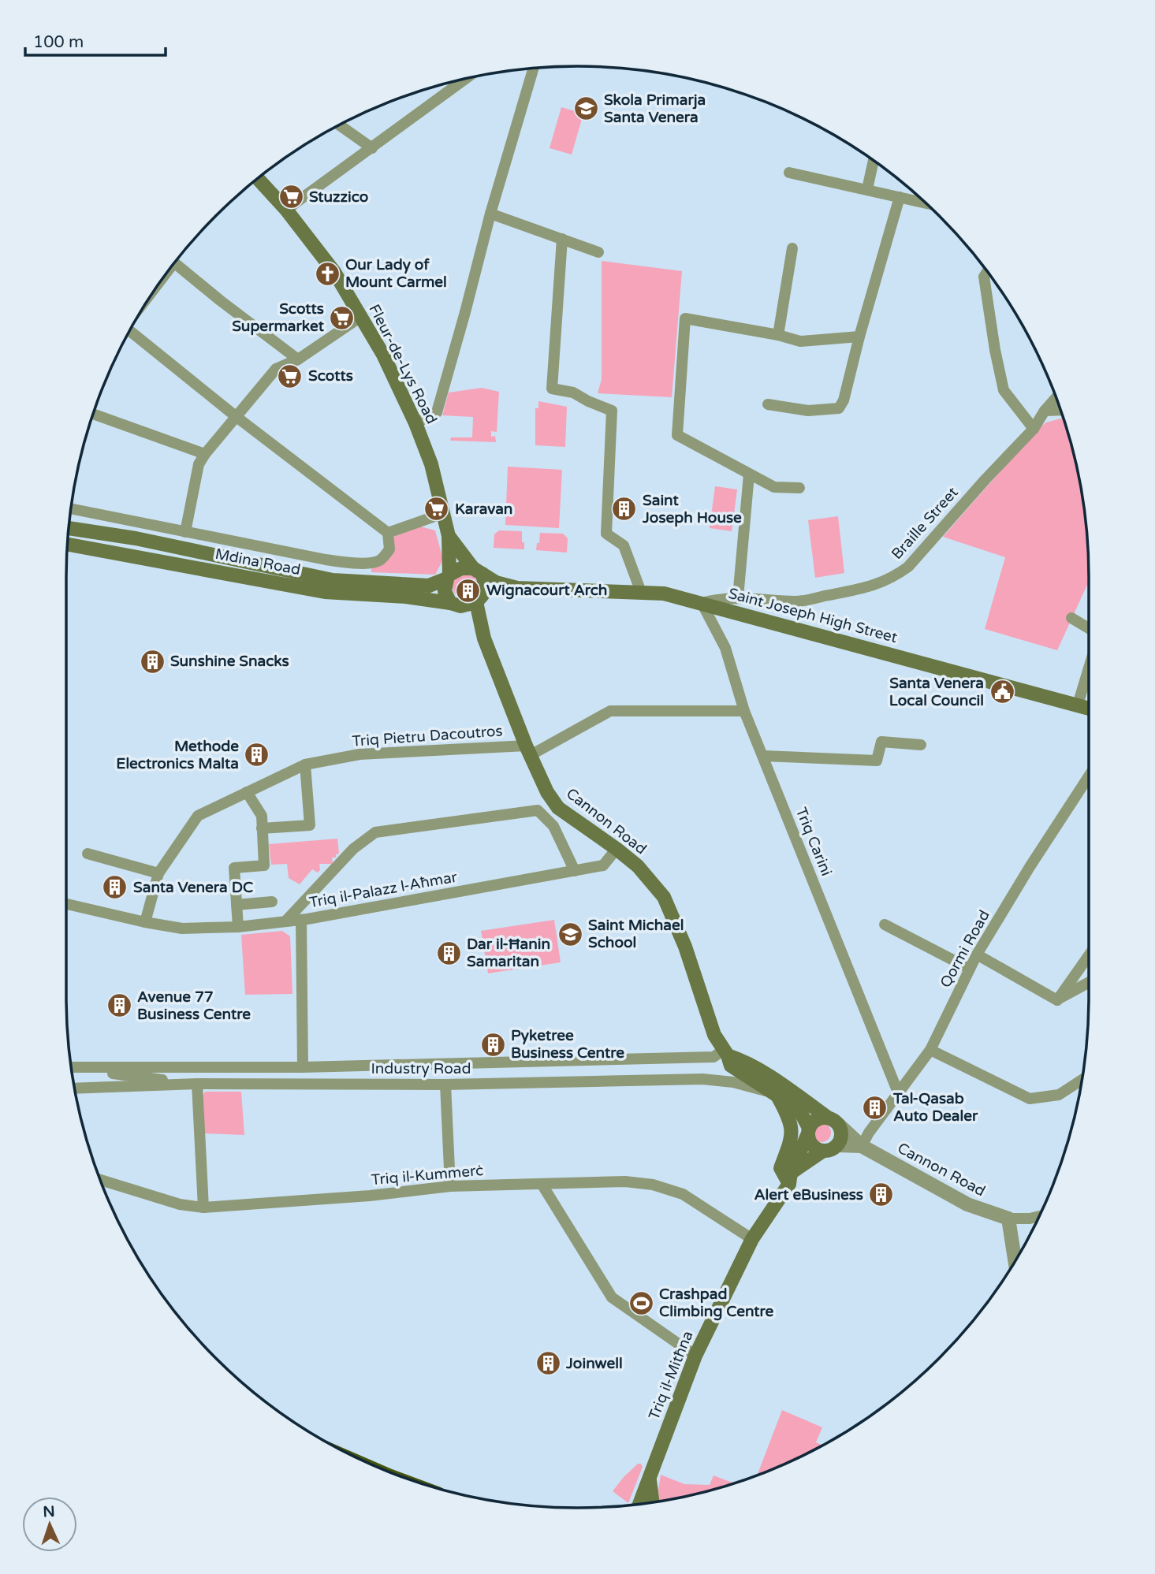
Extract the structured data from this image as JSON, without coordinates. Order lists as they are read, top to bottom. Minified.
{"streets":{"main road":["Fleur-de-Lys Road","Mdina Road","Saint Joseph High Street","Cannon Road","Triq il-Mitħna"],"street":["Braille Street","Triq Pietru Dacoutros","Triq Carini","Triq il-Palazz l-Aħmar","Qormi Road","Industry Road","Triq il-Kummerċ"]},"crossings":[["Fleur-de-Lys Road","Mdina Road"],["Fleur-de-Lys Road","Saint Joseph High Street"],["Fleur-de-Lys Road","Cannon Road"],["Braille Street","Saint Joseph High Street"],["Braille Street","Triq Carini"],["Mdina Road","Saint Joseph High Street"],["Mdina Road","Cannon Road"],["Saint Joseph High Street","Cannon Road"],["Saint Joseph High Street","Triq Carini"],["Triq Pietru Dacoutros","Cannon Road"],["Triq Pietru Dacoutros","Triq il-Palazz l-Aħmar"],["Cannon Road","Triq il-Palazz l-Aħmar"],["Cannon Road","Qormi Road"],["Cannon Road","Industry Road"],["Cannon Road","Triq il-Mitħna"],["Triq Carini","Qormi Road"],["Triq il-Kummerċ","Triq il-Mitħna"]],"places":{"school or university":["Skola Primarja Santa Venera","Saint Michael School"],"supermarket":["Stuzzico","Scotts Supermarket","Scotts","Karavan"],"church":["Our Lady of Mount Carmel"],"building":["Saint Joseph House","Wignacourt Arch","Sunshine Snacks","Methode Electronics Malta","Santa Venera DC","Dar il-Ħanin Samaritan","Avenue 77 Business Centre","Pyketree Business Centre","Tal-Qasab Auto Dealer","Alert eBusiness","Joinwell"],"public building":["Santa Venera Local Council"],"sports":["Crashpad Climbing Centre"]},"scale_bar":"100 m","north":"top"}
